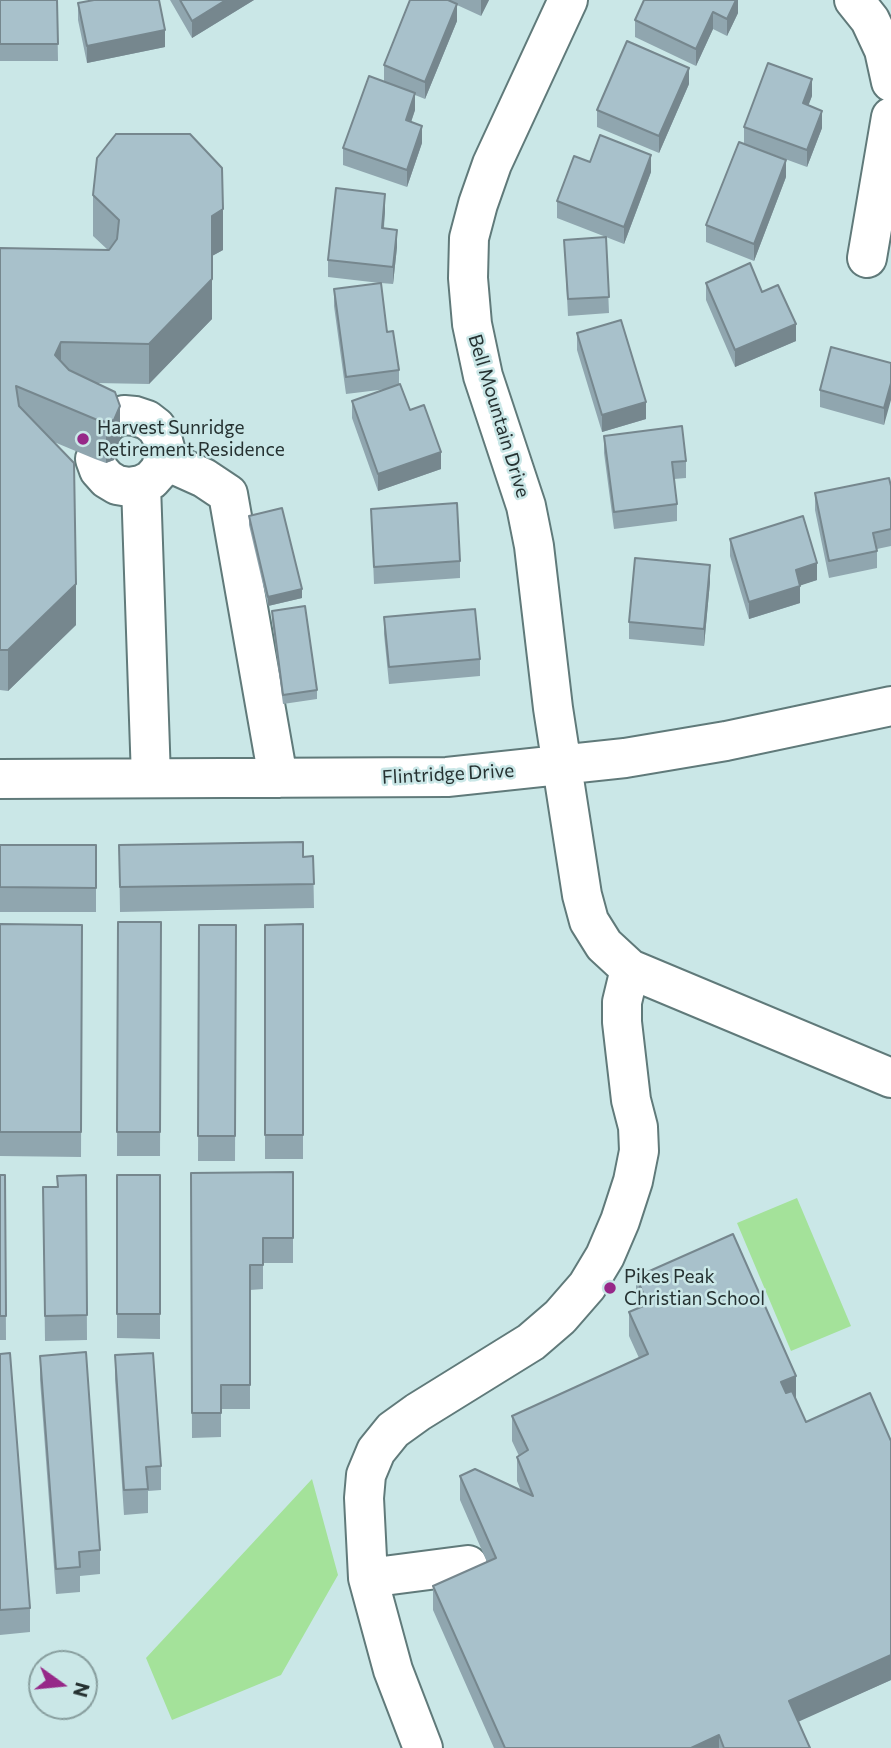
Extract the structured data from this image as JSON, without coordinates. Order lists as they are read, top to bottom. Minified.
{"streets":{"street":["Bell Mountain Drive","Flintridge Drive"]},"crossings":[["Bell Mountain Drive","Flintridge Drive"]],"places":["Harvest Sunridge Retirement Residence","Pikes Peak Christian School"],"north":"right"}
